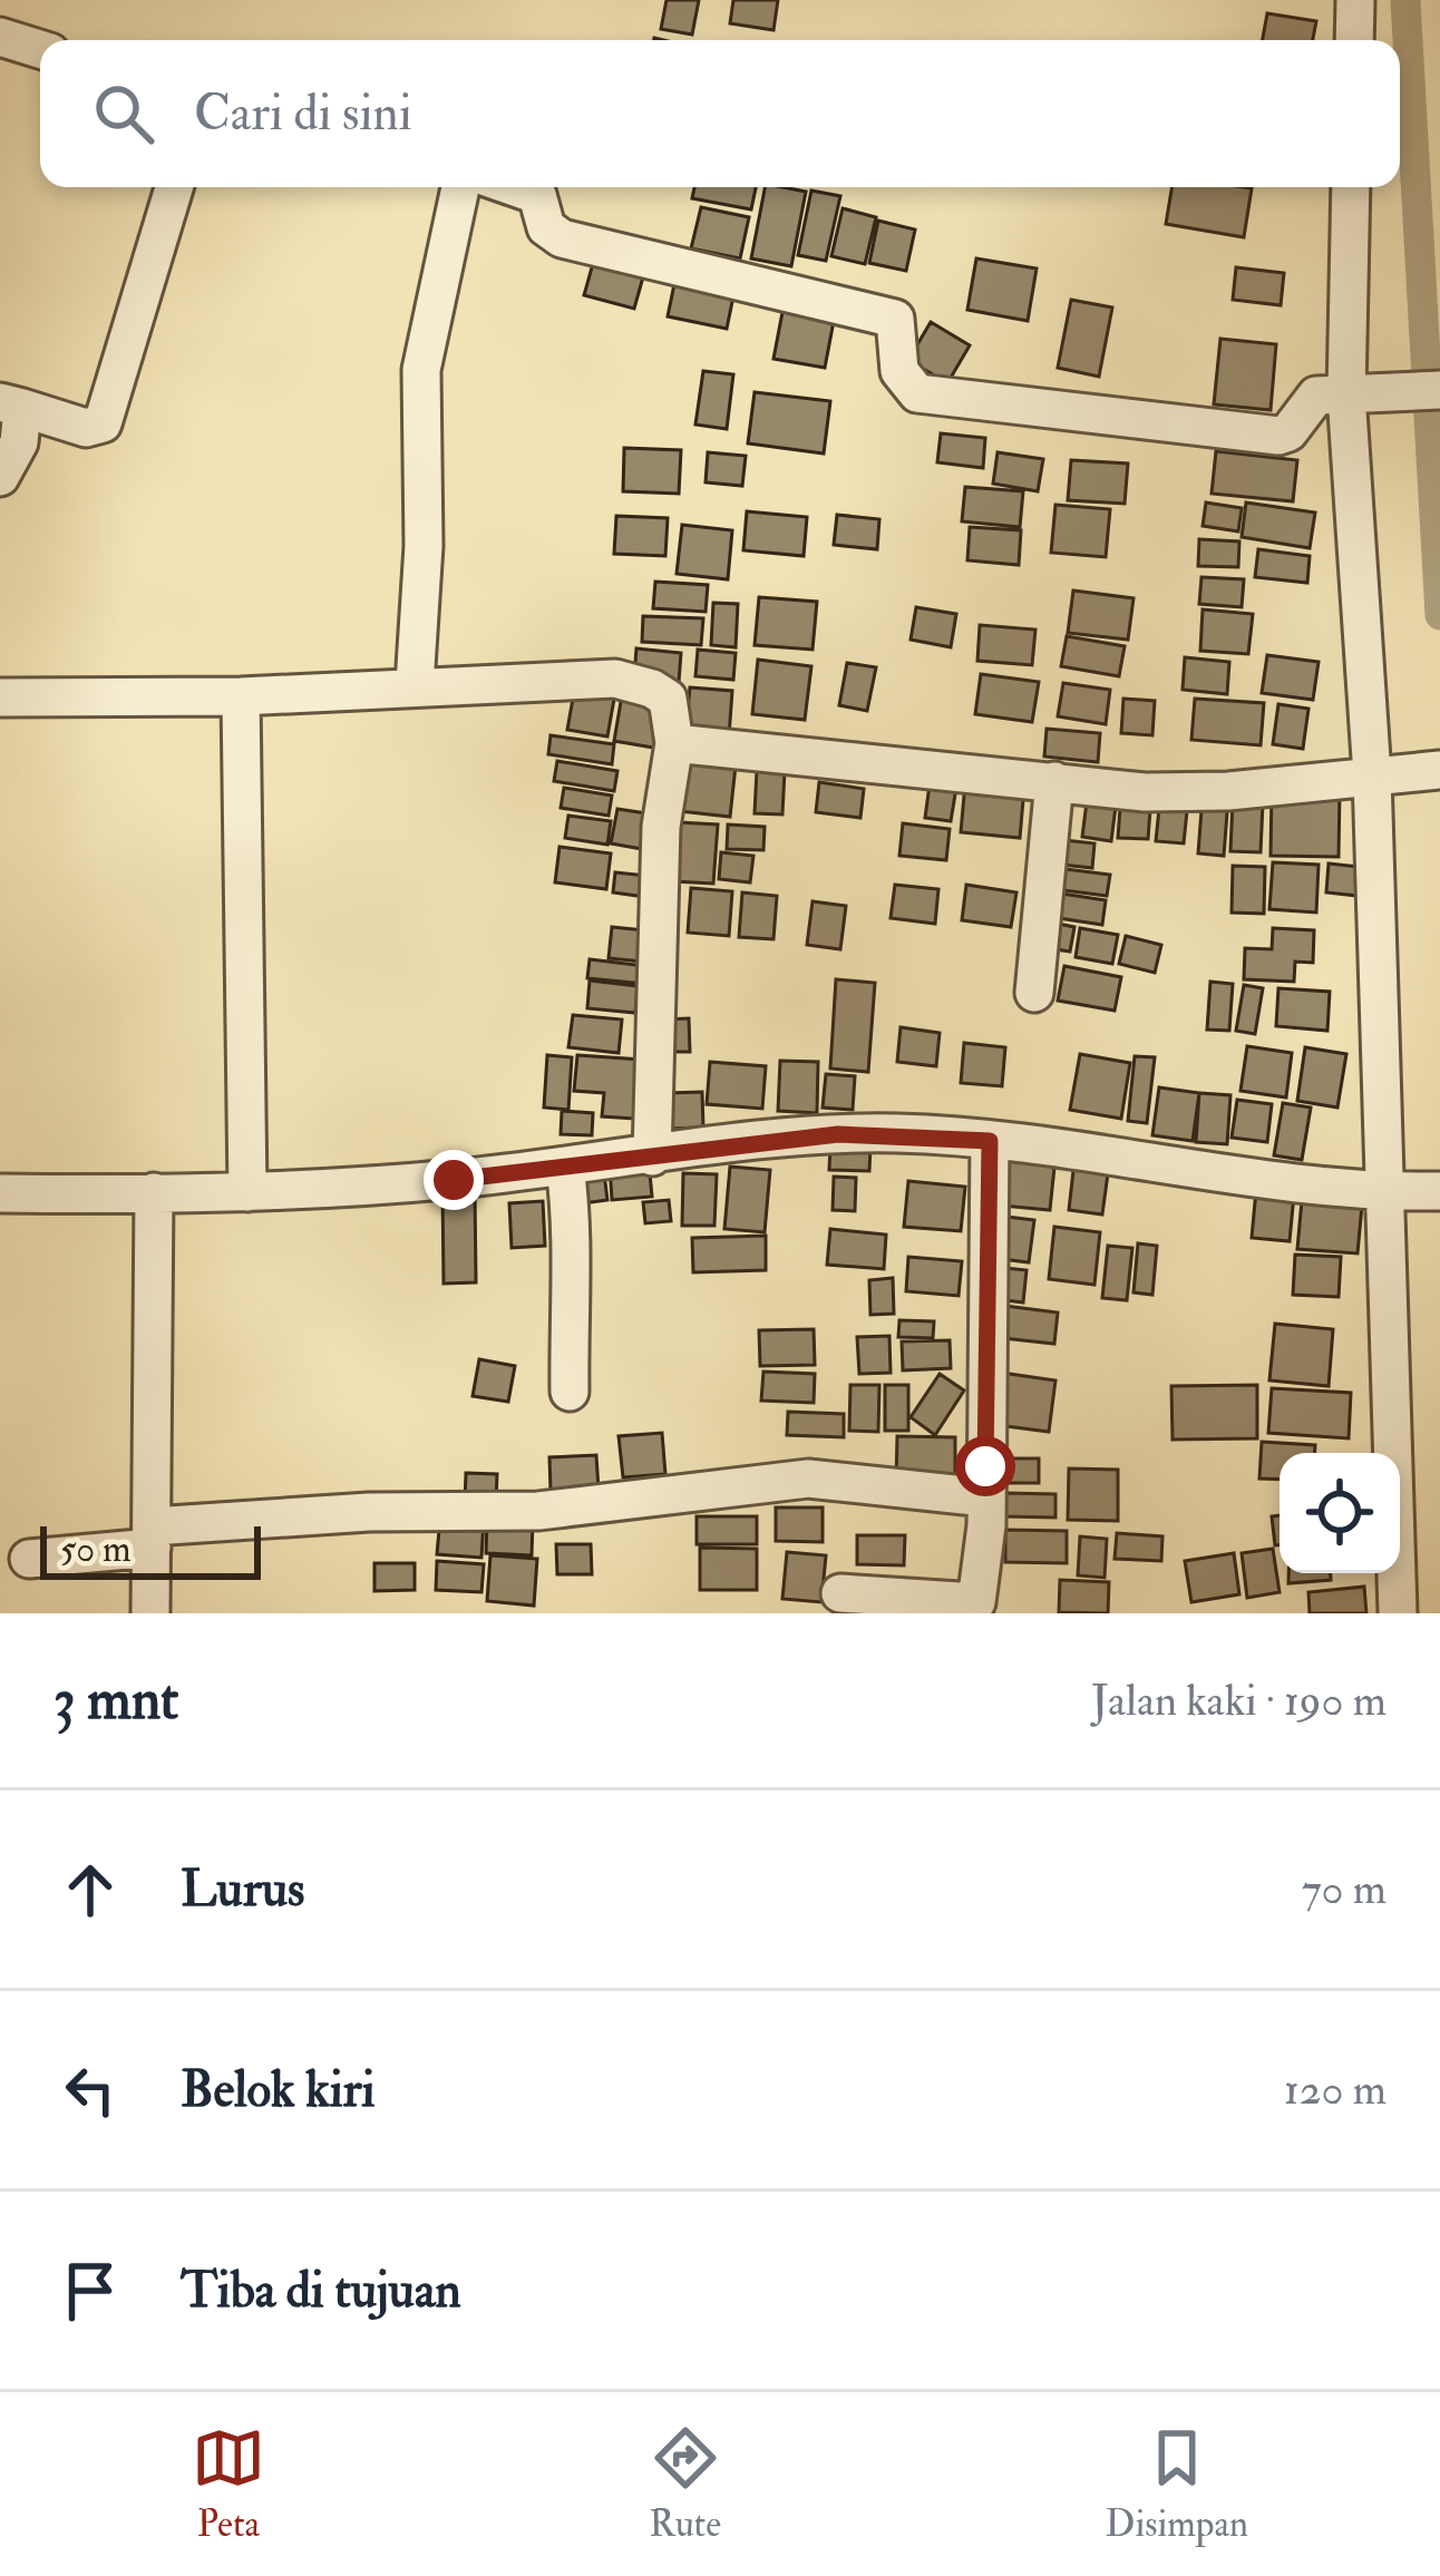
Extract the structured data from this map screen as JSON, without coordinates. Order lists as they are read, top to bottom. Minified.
{"scale_bar":"50 m","page":{"search":"Cari di sini","scale":"50 m","heading":["3 mnt","Jalan kaki · 190 m"],"list":[["Lurus","70 m"],["Belok kiri","120 m"],"Tiba di tujuan"],"nav":["Peta","Rute","Disimpan"]}}
